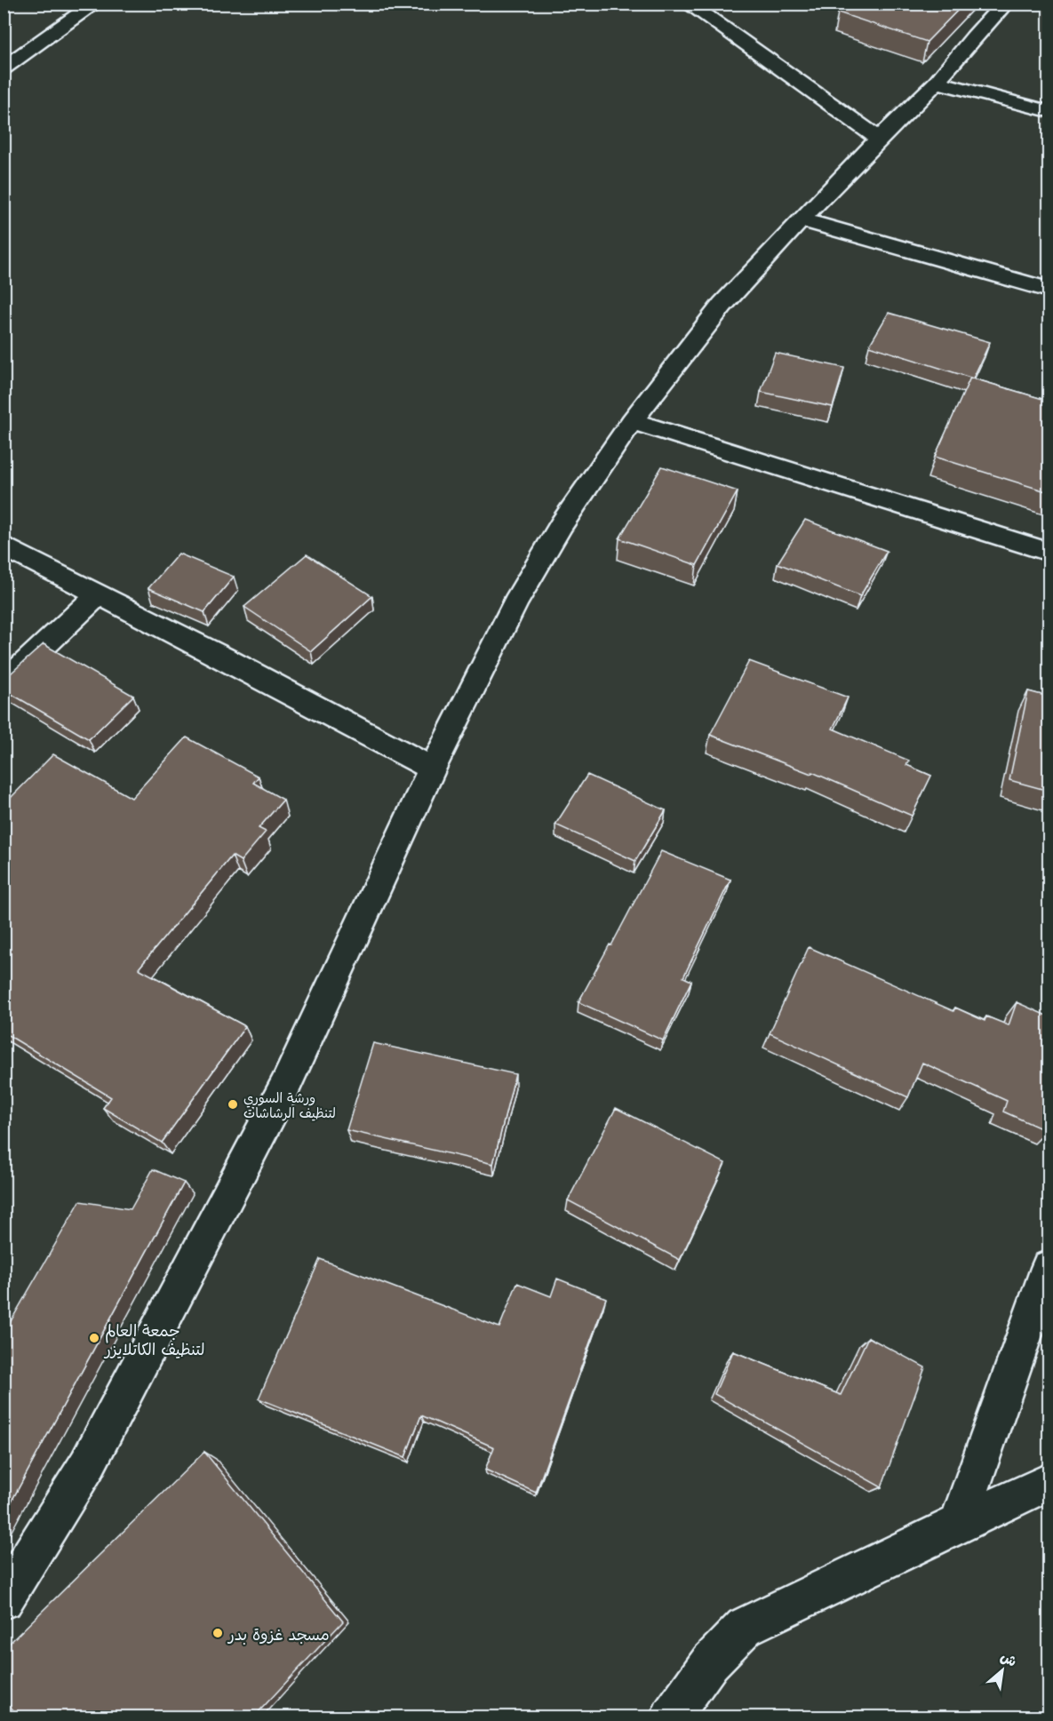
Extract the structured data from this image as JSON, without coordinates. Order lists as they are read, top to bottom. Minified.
{"places":["ورشة السوري لتنظيف الرشاشات","جمعة العالم لتنظيف الكاتلايزر","مسجد غزوة بدر"],"north":"top right"}
